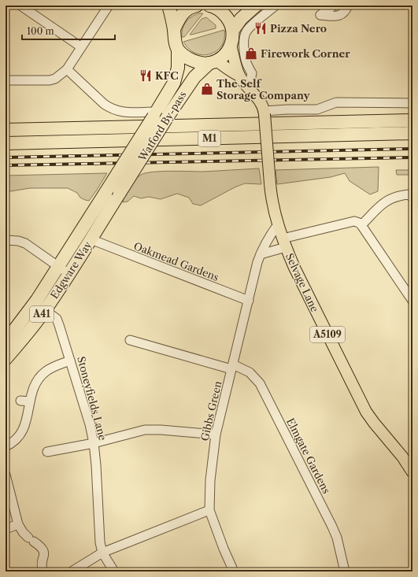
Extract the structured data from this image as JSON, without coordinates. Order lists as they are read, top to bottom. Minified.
{"streets":{"highway":["Watford By-pass","M1","Edgware Way","A41"],"main road":["Selvage Lane","A5109"],"street":["Oakmead Gardens","Stoneyfields Lane","Gibbs Green","Elmgate Gardens"]},"crossings":[["Watford By-pass","Edgware Way"],["Watford By-pass","Selvage Lane"],["Watford By-pass","A41"],["Oakmead Gardens","Gibbs Green"],["Edgware Way","A41"],["Edgware Way","Stoneyfields Lane"],["Selvage Lane","Gibbs Green"],["Gibbs Green","Elmgate Gardens"]],"places":{"restaurant":["Pizza Nero","KFC"],"shop":["Firework Corner","The Self Storage Company"]},"scale_bar":"100 m"}
